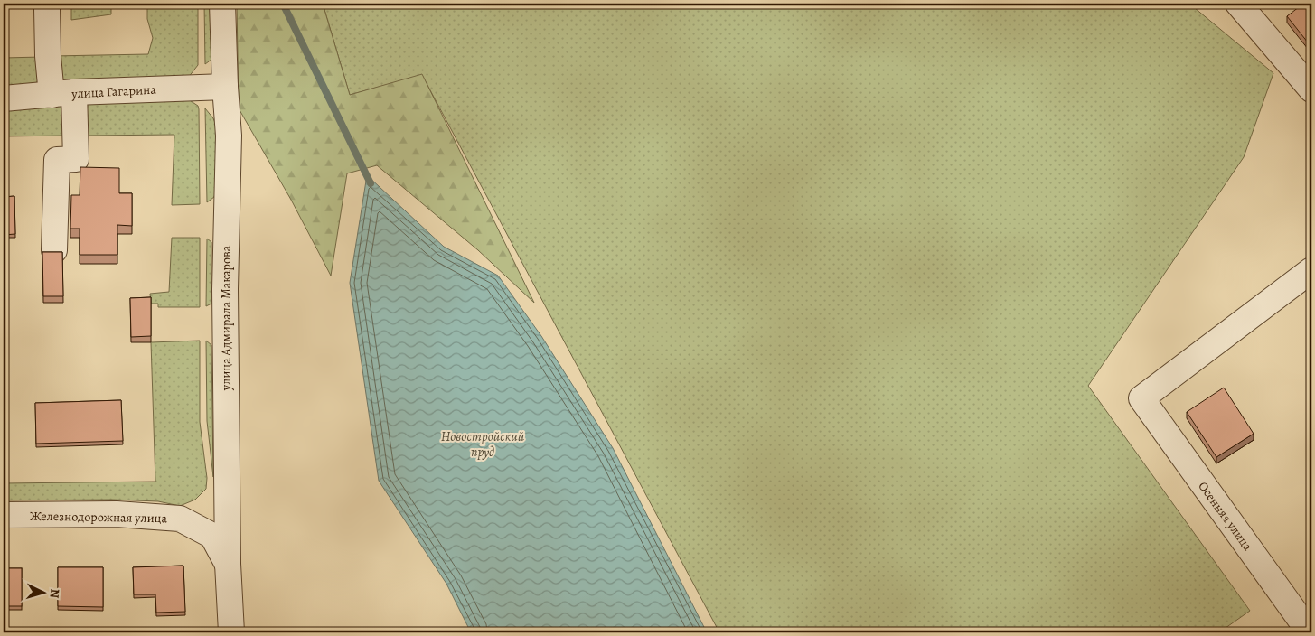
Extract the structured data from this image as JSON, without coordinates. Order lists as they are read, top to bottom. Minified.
{"streets":{"street":["улица Гагарина","улица Адмирала Макарова","Осенняя улица","Железнодорожная улица"]},"crossings":[["улица Гагарина","улица Адмирала Макарова"],["улица Адмирала Макарова","Железнодорожная улица"]],"water":["Новостройский пруд"],"north":"right"}
